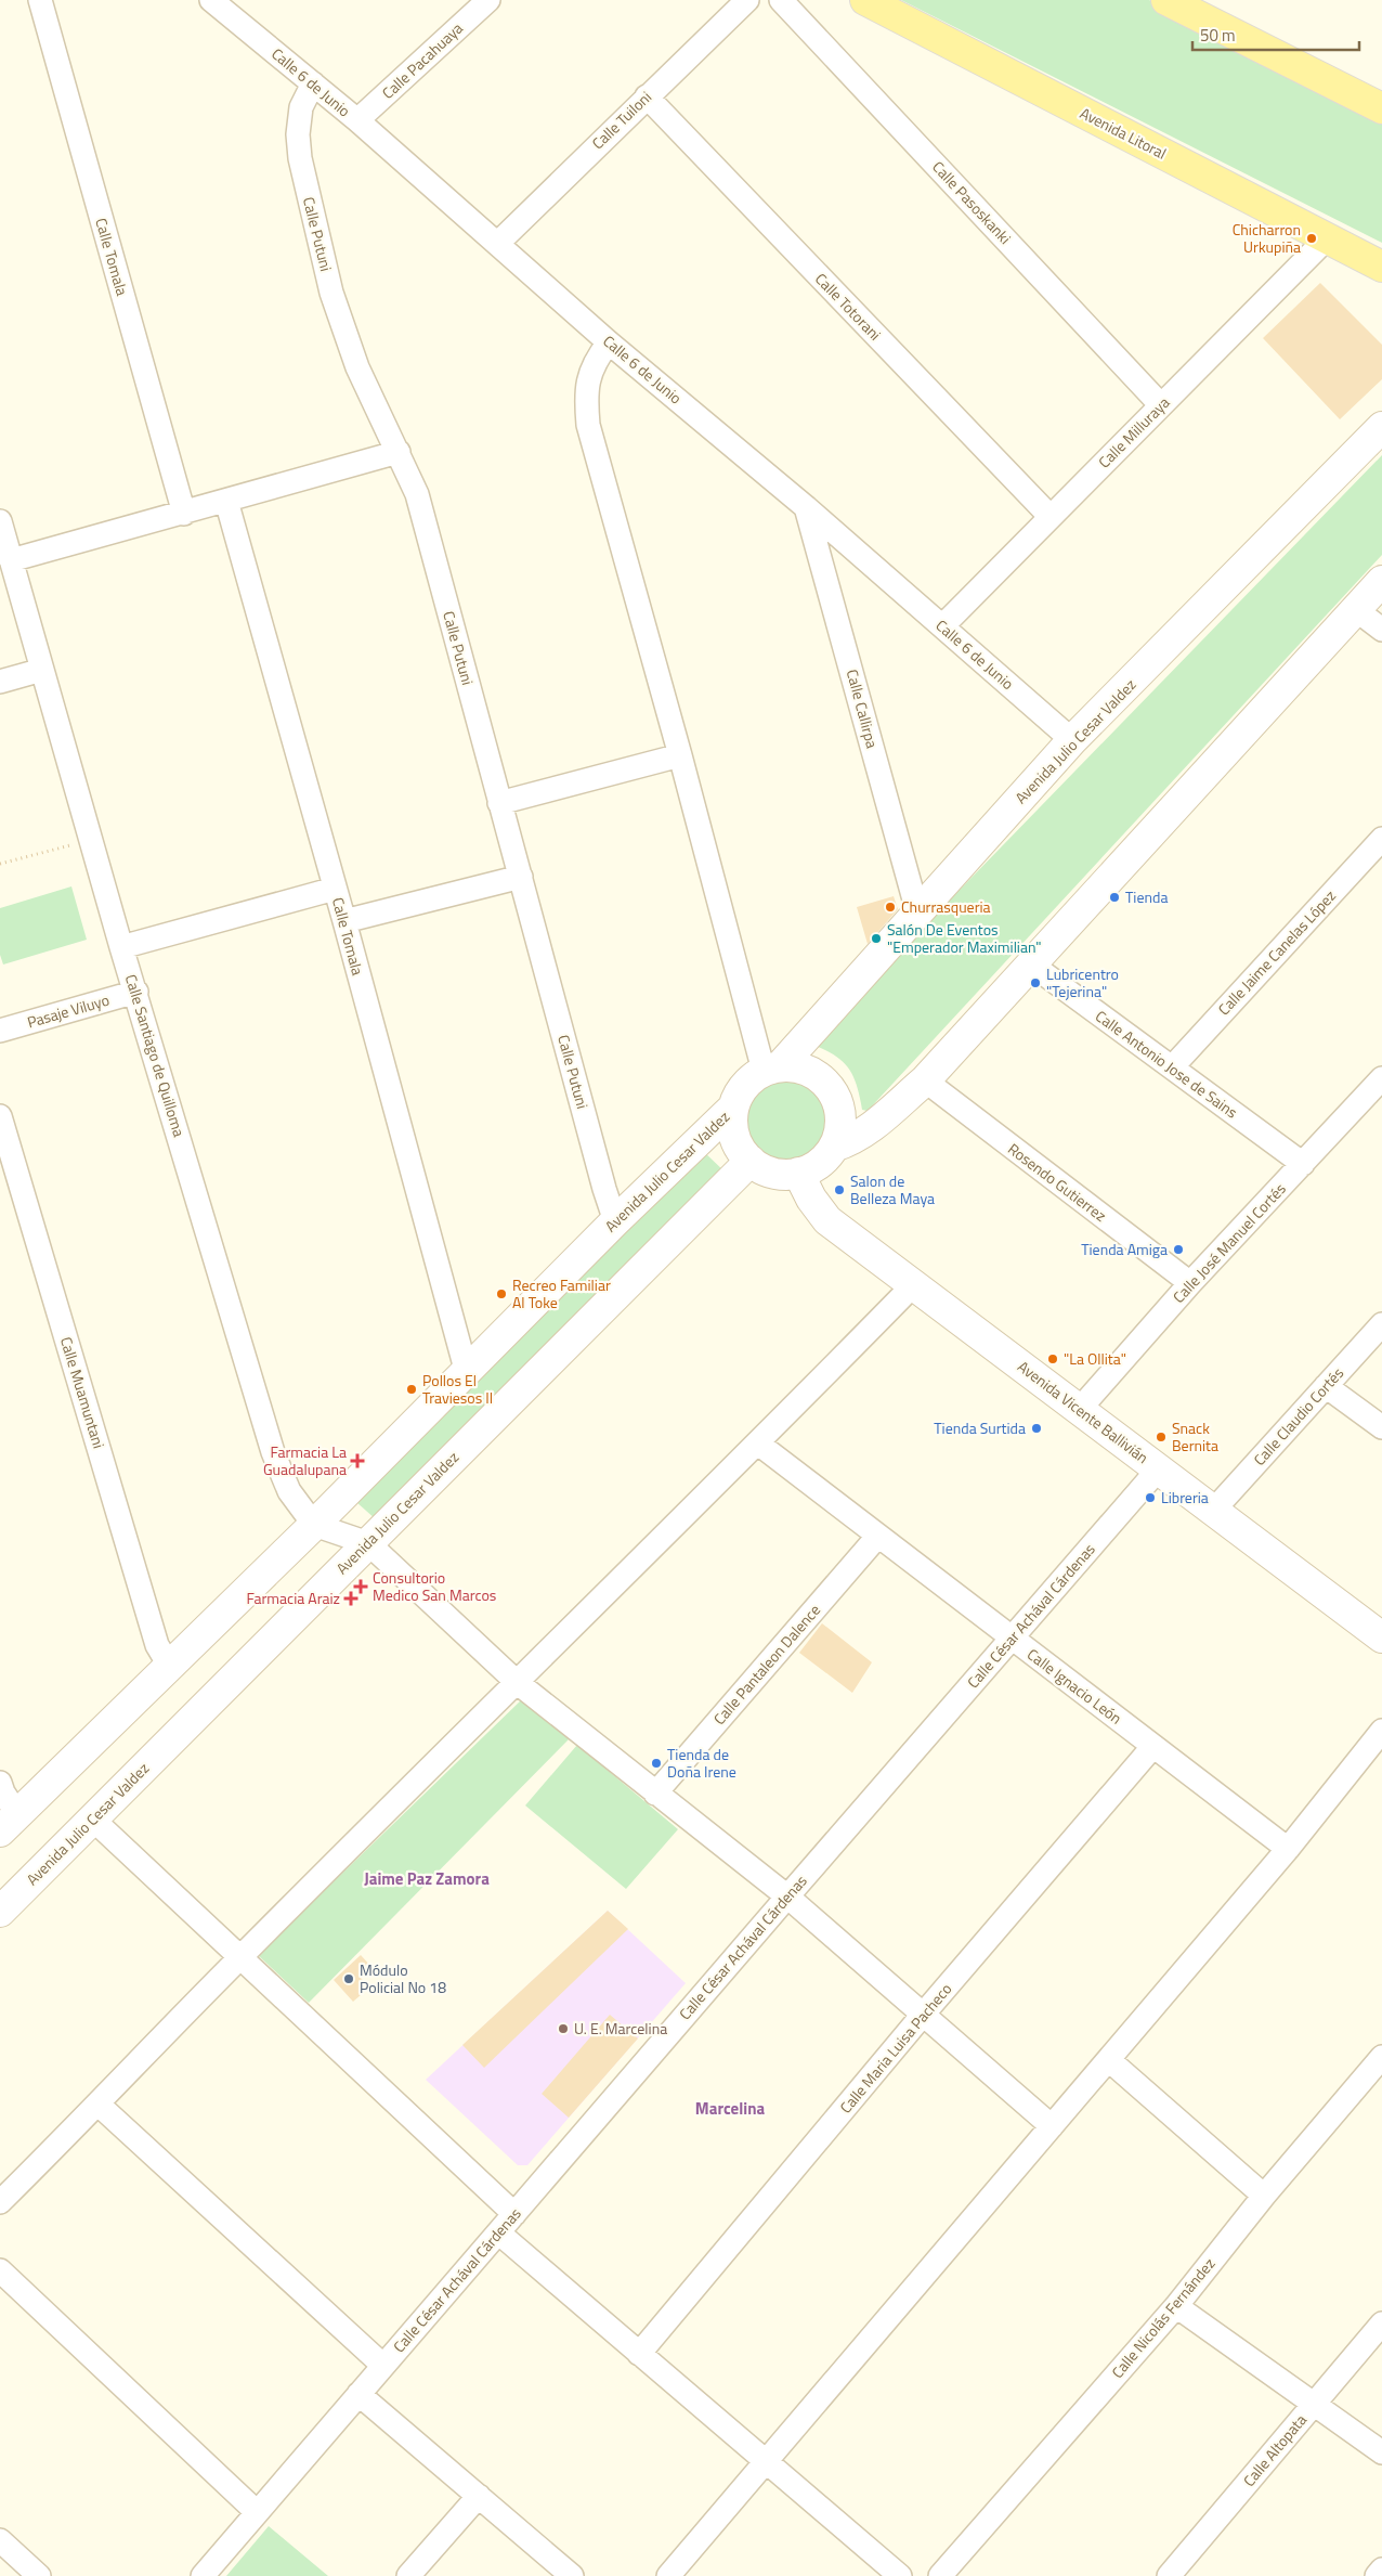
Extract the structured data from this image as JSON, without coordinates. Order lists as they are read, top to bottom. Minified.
{"streets":{"main road":["Avenida Litoral","Avenida Julio Cesar Valdez","Avenida Vicente Ballivián"],"street":["Calle Pacahuaya","Calle 6 de Junio","Calle Tuiloni","Calle Pasoskanki","Calle Putuni","Calle Tomala","Calle Totorani","Calle Milluraya","Calle Callirpa","Calle Jaime Canelas López","Pasaje Viluyo","Calle Santiago de Quilloma","Calle Antonio Jose de Sains","Rosendo Gutierrez","Calle José Manuel Cortés","Calle Muamuntani","Calle Claudio Cortés","Calle César Achával Cárdenas","Calle Pantaleon Dalence","Calle Ignacio León","Calle Maria Luisa Pacheco","Calle Nicolás Fernández","Calle Altopata"]},"crossings":[["Calle Pacahuaya","Calle 6 de Junio"],["Calle 6 de Junio","Calle Tuiloni"],["Calle 6 de Junio","Calle Putuni"],["Calle 6 de Junio","Calle Milluraya"],["Calle 6 de Junio","Calle Callirpa"],["Calle 6 de Junio","Avenida Julio Cesar Valdez"],["Calle Tuiloni","Calle Totorani"],["Avenida Litoral","Calle Milluraya"],["Calle Pasoskanki","Calle Milluraya"],["Calle Putuni","Avenida Julio Cesar Valdez"],["Calle Tomala","Avenida Julio Cesar Valdez"],["Calle Totorani","Calle Milluraya"],["Calle Callirpa","Avenida Julio Cesar Valdez"],["Avenida Julio Cesar Valdez","Calle Santiago de Quilloma"],["Avenida Julio Cesar Valdez","Calle Muamuntani"],["Avenida Julio Cesar Valdez","Avenida Vicente Ballivián"],["Calle Jaime Canelas López","Calle Antonio Jose de Sains"],["Pasaje Viluyo","Calle Santiago de Quilloma"],["Calle Antonio Jose de Sains","Calle José Manuel Cortés"],["Rosendo Gutierrez","Calle José Manuel Cortés"],["Calle José Manuel Cortés","Avenida Vicente Ballivián"],["Avenida Vicente Ballivián","Calle Claudio Cortés"],["Avenida Vicente Ballivián","Calle César Achával Cárdenas"],["Calle César Achával Cárdenas","Calle Ignacio León"],["Calle Pantaleon Dalence","Calle Ignacio León"],["Calle Ignacio León","Calle Maria Luisa Pacheco"]],"districts":["Jaime Paz Zamora","Marcelina"],"places":{"other":["Chicharron Urkupiña","Tienda","Churrasqueria","Salón De Eventos \"Emperador Maximilian\"","Lubricentro \"Tejerina\"","Salon de Belleza Maya","Tienda Amiga","Recreo Familiar Al Toke","\"La Ollita\"","Pollos El Traviesos II","Tienda Surtida","Snack Bernita","Libreria","Tienda de Doña Irene","Módulo Policial No 18","U. E. Marcelina"],"health":["Farmacia La Guadalupana","Consultorio Medico San Marcos","Farmacia Araiz"]},"scale_bar":"50 m"}
